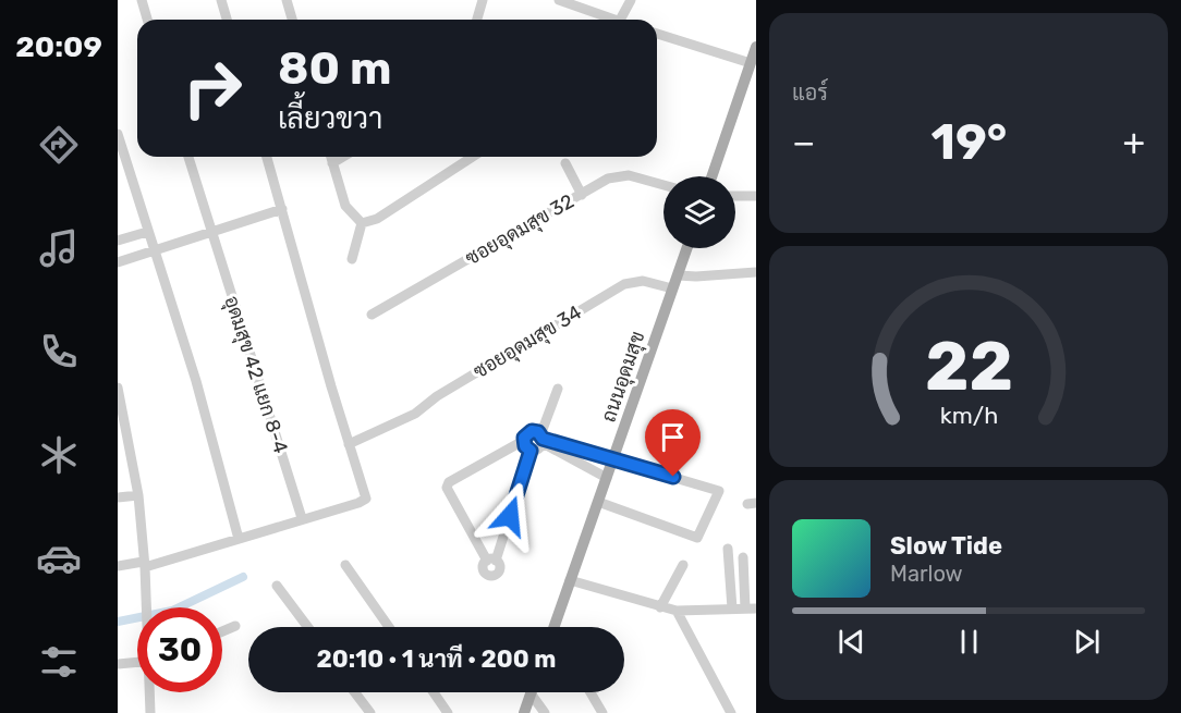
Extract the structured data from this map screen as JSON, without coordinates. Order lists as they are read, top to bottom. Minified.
{"streets":{"main road":["ถนนอุดมสุข"],"street":["ซอยอุดมสุข 32","ซอยอุดมสุข 34","อุดมสุข 42 แยก 8-4"]},"crossings":[["ซอยอุดมสุข 34","ถนนอุดมสุข"]],"page":{"tabs":"20:09","tile":"แอร์","turn":["80 m","เลี้ยวขวา"],"heat":["−","19°","+"],"song":["Slow Tide","Marlow"],"limit":"30","trip":"20:10 · 1 นาที · 200 m","gauge":["22","km/h"]}}
